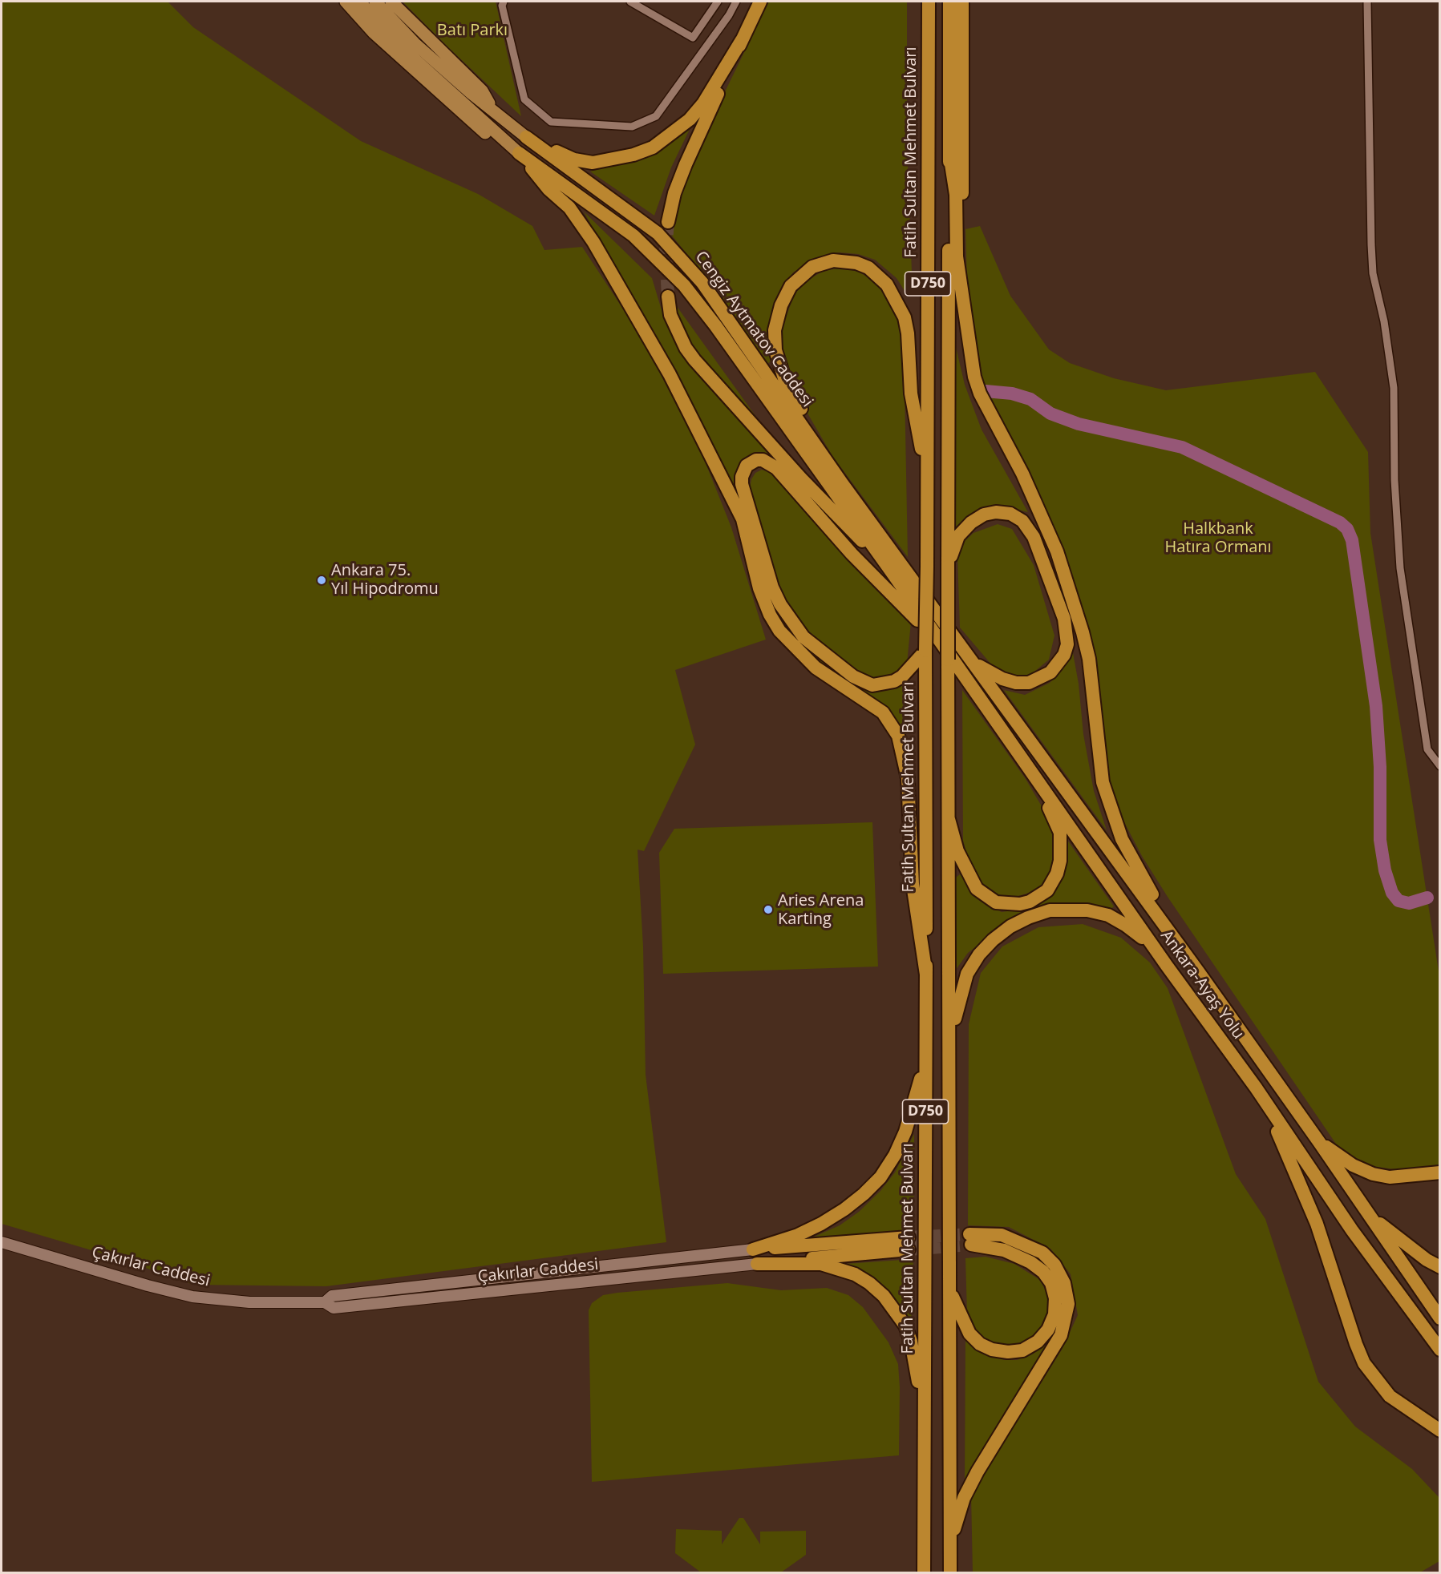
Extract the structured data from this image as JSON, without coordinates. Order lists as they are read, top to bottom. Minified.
{"streets":{"highway":["Fatih Sultan Mehmet Bulvarı","D750","Cengiz Aytmatov Caddesi","Ankara-Ayaş Yolu"],"main road":["Çakırlar Caddesi"]},"crossings":[["Cengiz Aytmatov Caddesi","Ankara-Ayaş Yolu"]],"parks":["Batı Parkı","Halkbank Hatıra Ormanı"],"places":["Ankara 75. Yıl Hipodromu","Aries Arena Karting"]}
